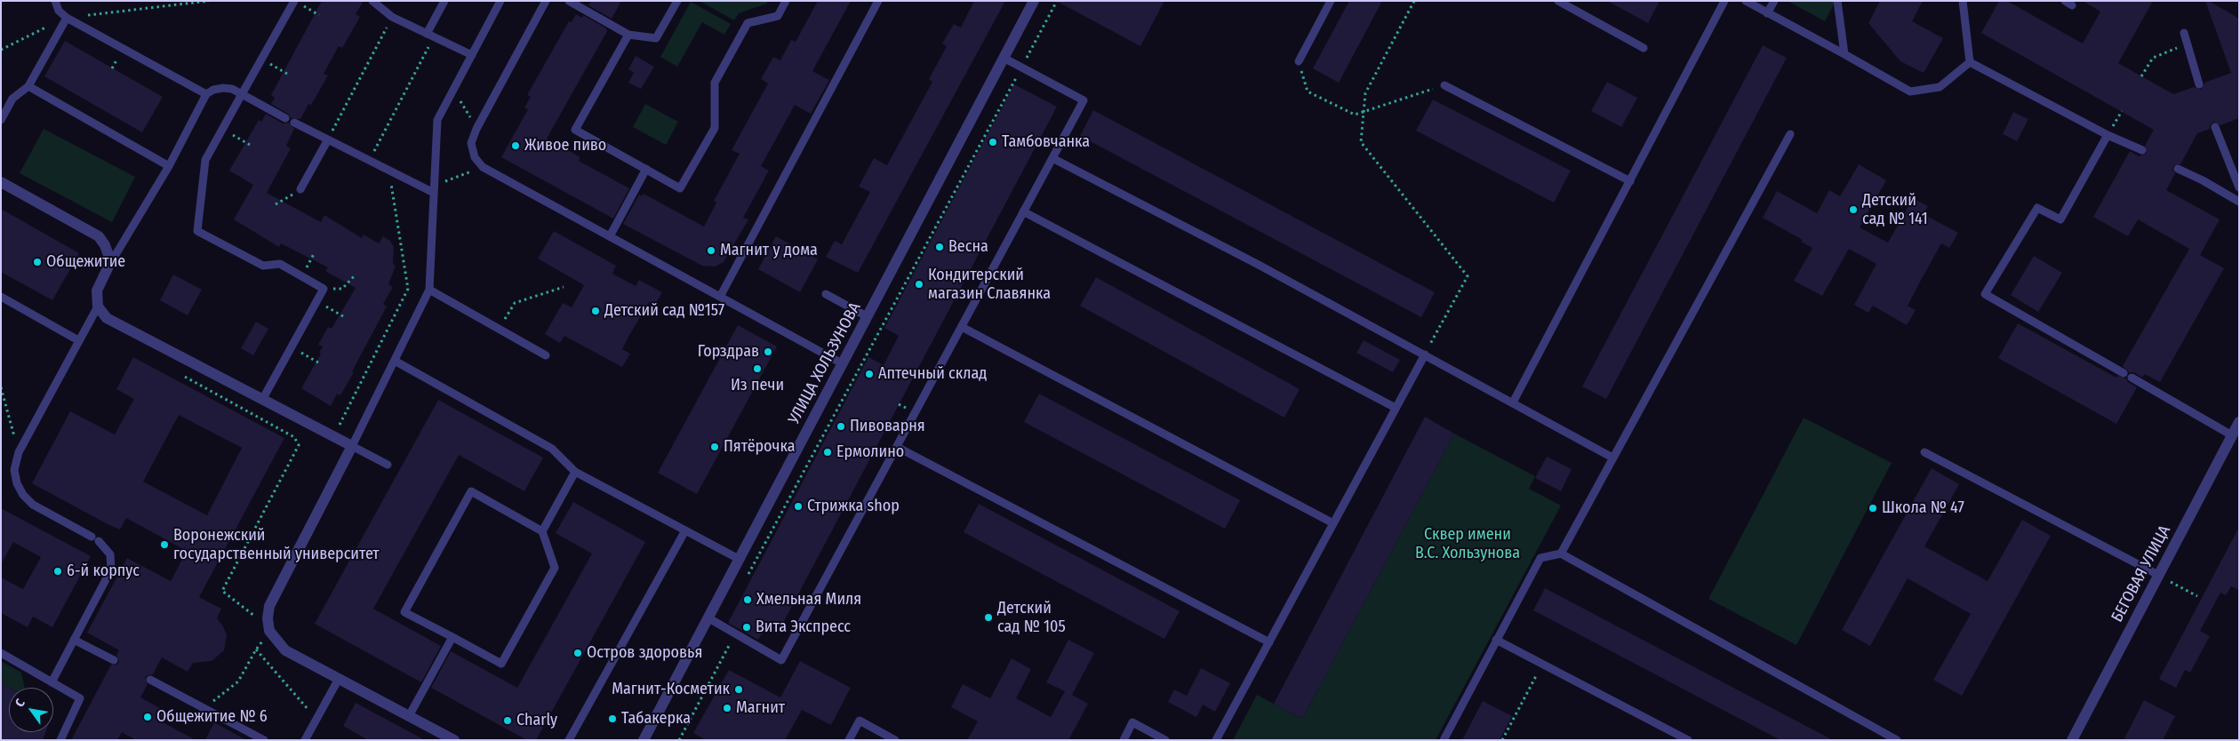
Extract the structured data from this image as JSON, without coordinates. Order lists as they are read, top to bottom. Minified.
{"streets":{"street":["УЛИЦА ХОЛЬЗУНОВА","БЕГОВАЯ УЛИЦА"]},"parks":["Сквер имени В.С. Хользунова"],"places":["Тамбовчанка","Живое пиво","Детский сад № 141","Весна","Магнит у дома","Общежитие","Кондитерский магазин Славянка","Детский сад №157","Горздрав","Из печи","Аптечный склад","Пивоварня","Пятёрочка","Ермолино","Стрижка shop","Школа № 47","Воронежский государственный университет","6-й корпус","Хмельная Миля","Детский сад № 105","Вита Экспресс","Остров здоровья","Магнит-Косметик","Магнит","Общежитие № 6","Табакерка","Charly"],"north":"top left"}
